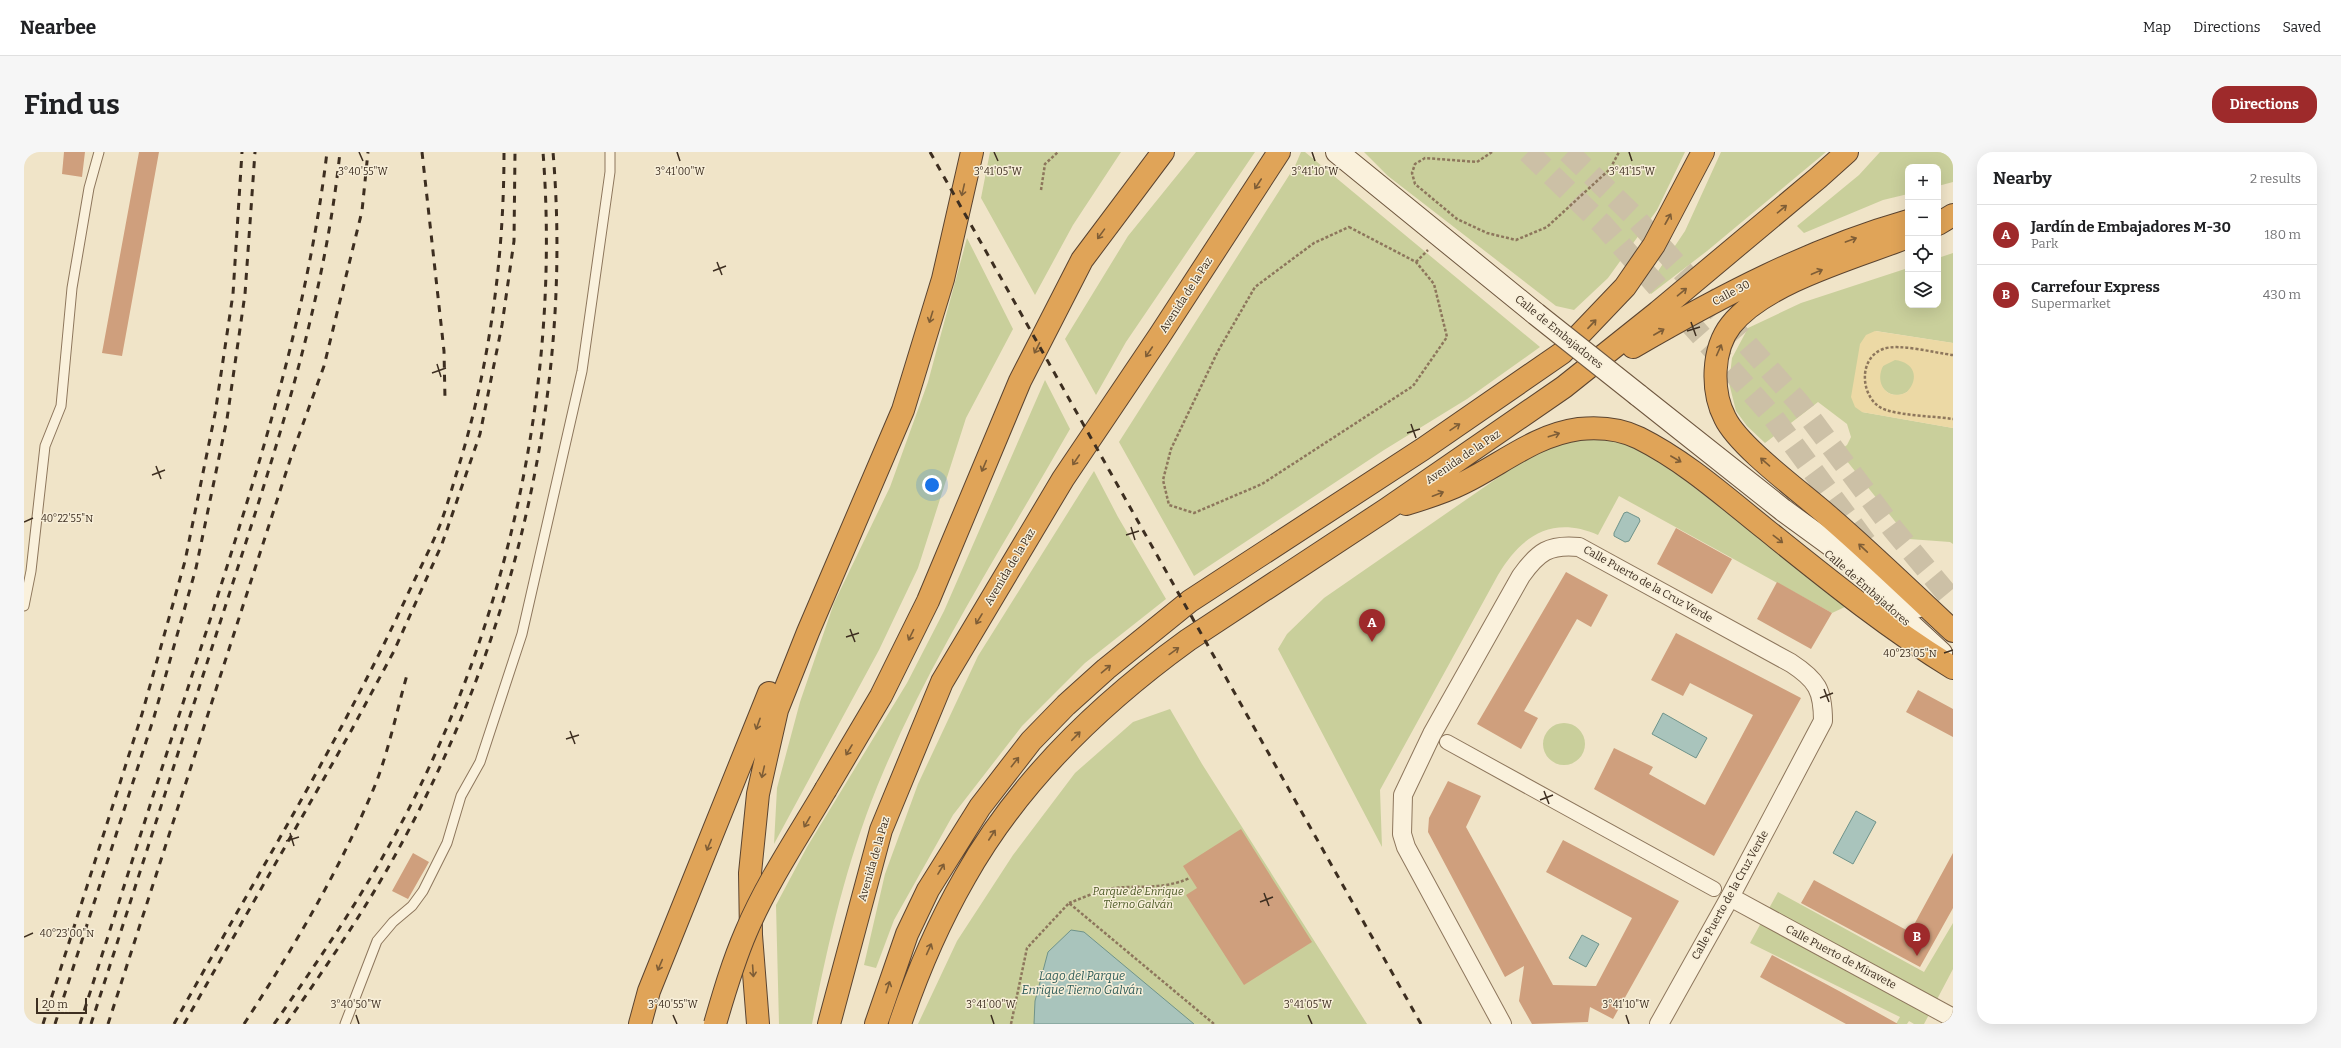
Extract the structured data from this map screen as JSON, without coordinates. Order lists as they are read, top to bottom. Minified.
{"streets":{"highway":["Calle 30","Avenida de la Paz"],"main road":["Calle de Embajadores"],"street":["Calle Puerto de la Cruz Verde","Calle Puerto de Miravete"]},"crossings":[["Calle 30","Avenida de la Paz"],["Calle Puerto de la Cruz Verde","Calle Puerto de Miravete"]],"water":["Lago del Parque Enrique Tierno Galván"],"parks":["Parque de Enrique Tierno Galván"],"scale_bar":"20 m","page":{"header":"Nearbee","nav":["Map","Directions","Saved"],"buttons":"Directions","title":"Find us","heading":["Nearby","2 results"],"map_buttons":["+","−"],"list":[{"mark":"A","name":"Jardín de Embajadores M-30","note":"Park","value":"180 m"},{"mark":"B","name":"Carrefour Express","note":"Supermarket","value":"430 m"}],"pins":["A","B"],"scale":"20 m"},"coordinates":["3°40'55\"W","3°41'00\"W","3°41'05\"W","3°41'10\"W","3°41'15\"W","40°22'55\"N","40°23'05\"N","40°23'00\"N","3°40'50\"W"]}
